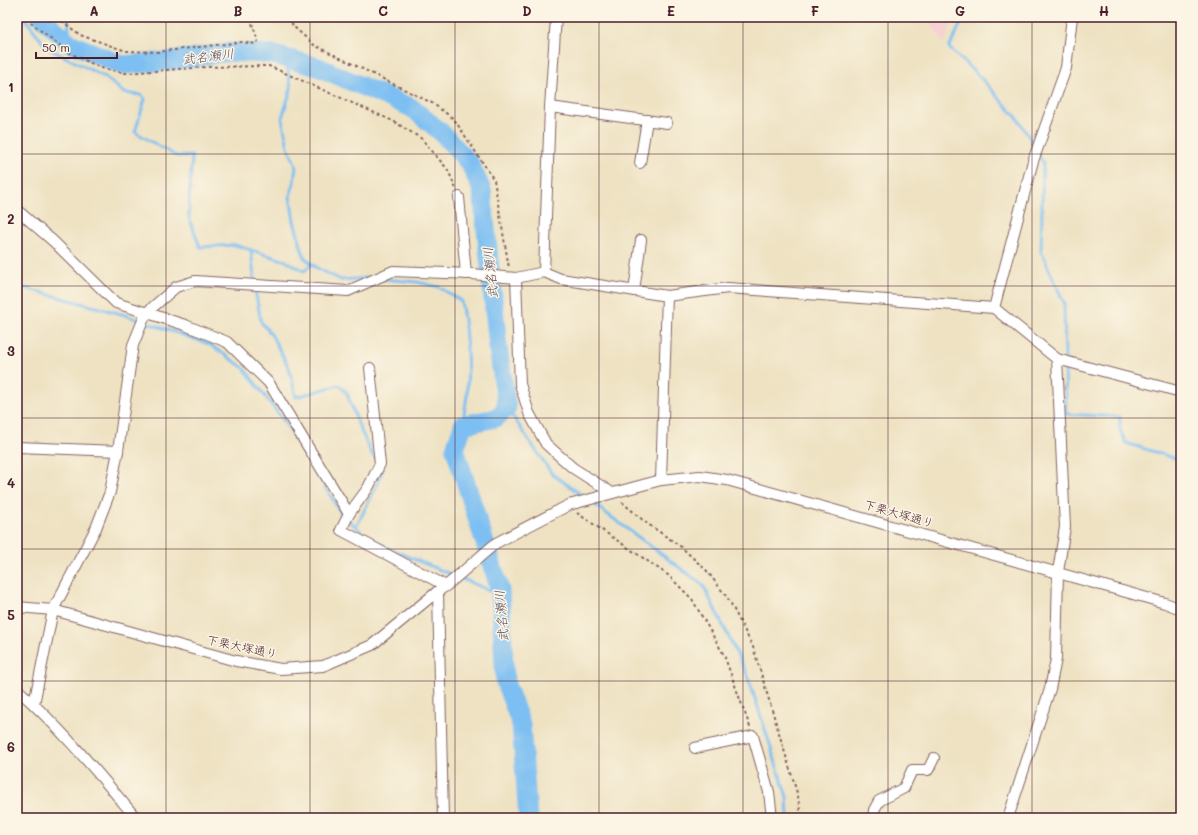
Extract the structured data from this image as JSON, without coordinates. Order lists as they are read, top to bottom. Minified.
{"streets":{"street":["下栗大塚通り"]},"water":["武名瀬川"],"scale_bar":"50 m","grid":{"columns":["A","B","C","D","E","F","G","H"],"rows":["1","2","3","4","5","6"]}}
